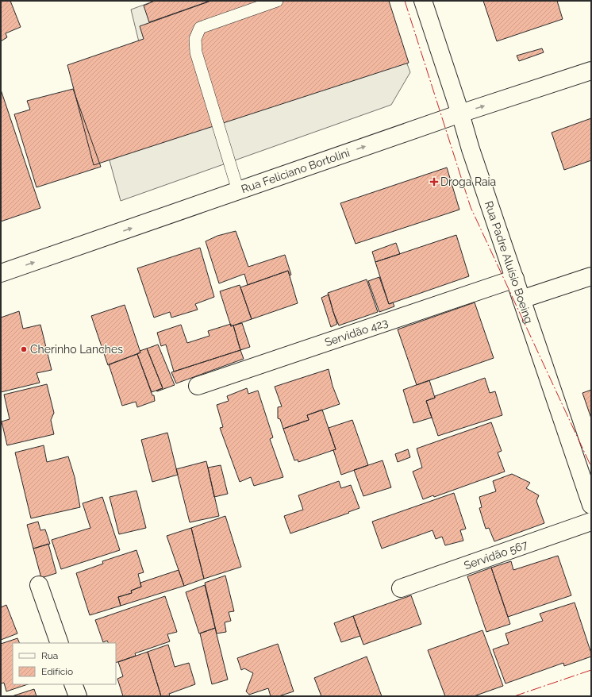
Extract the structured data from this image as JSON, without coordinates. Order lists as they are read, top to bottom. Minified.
{"streets":{"street":["Rua Feliciano Bortolini","Rua Padre Aluísio Boeing","Servidão 423","Servidão 567"]},"crossings":[["Rua Feliciano Bortolini","Rua Padre Aluísio Boeing"],["Rua Padre Aluísio Boeing","Servidão 423"]],"one_way":["Rua Feliciano Bortolini"],"places":{"health":["Droga Raia"],"other":["Cherinho Lanches"]},"legend":["Rua","Edifício"]}
